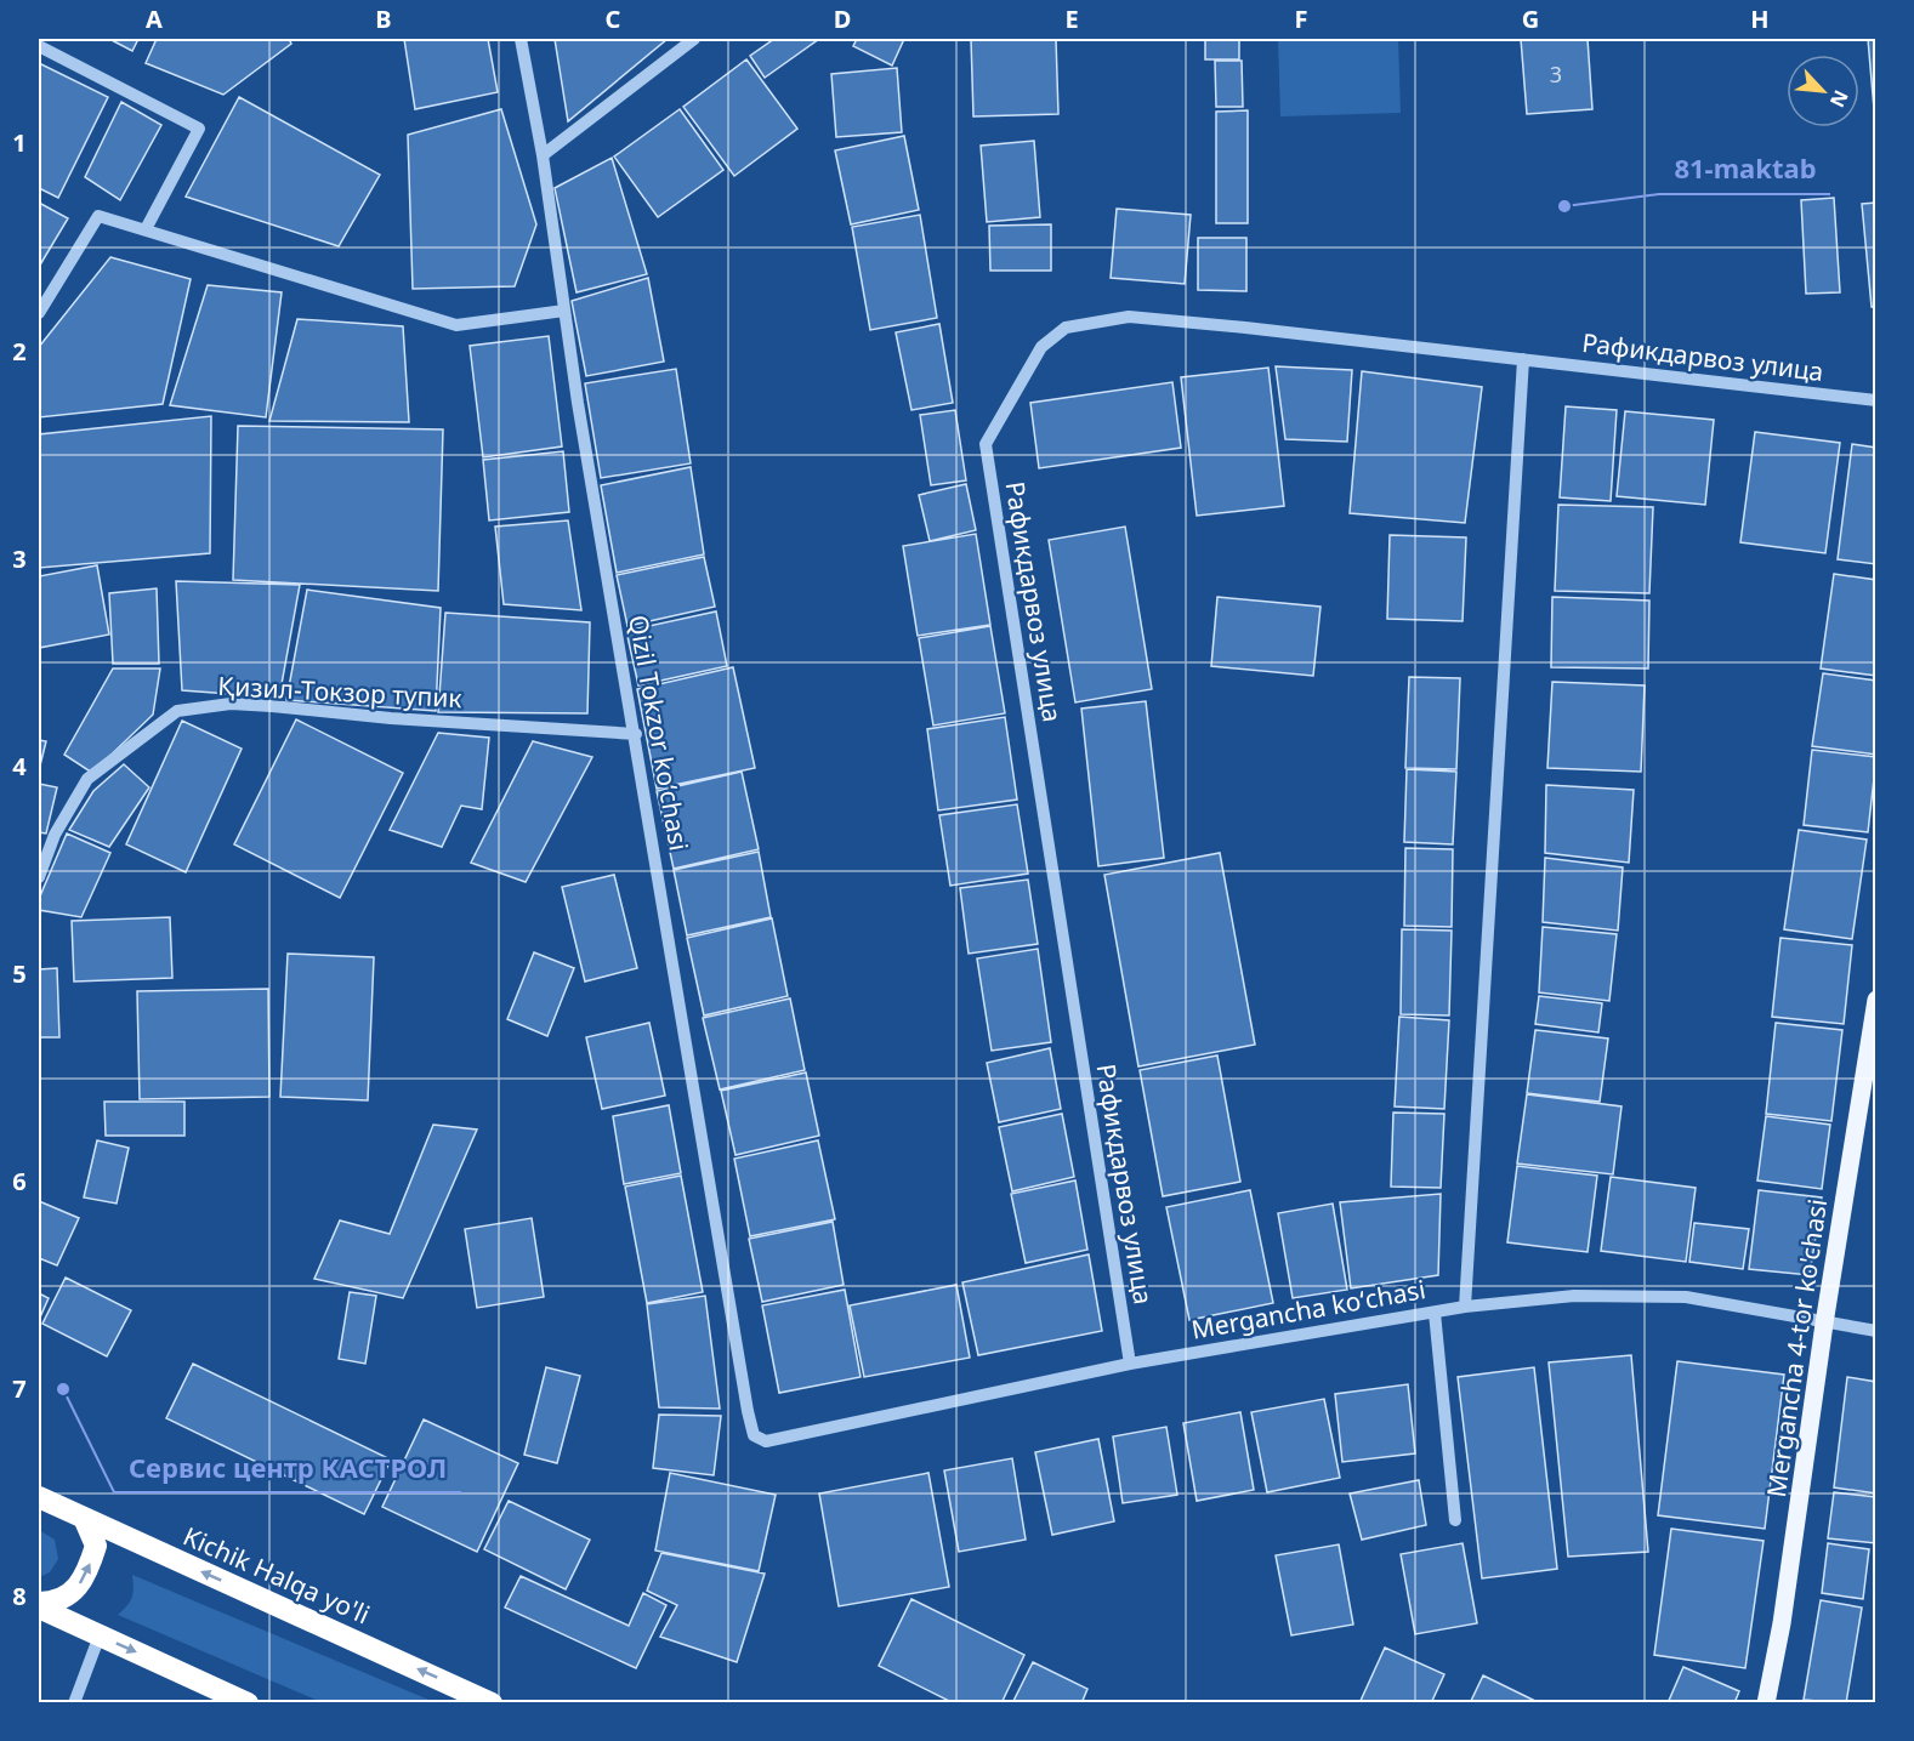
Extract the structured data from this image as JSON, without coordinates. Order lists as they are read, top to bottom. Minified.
{"streets":{"highway":["Kichik Halqa yo'li"],"main road":["Mergancha 4-tor ko'chasi"],"street":["Рафикдарвоз улица","Қизил-Токзор тупик","Qizil Tokzor koʻchasi","Mergancha koʻchasi"]},"crossings":[["Рафикдарвоз улица","Mergancha koʻchasi"],["Қизил-Токзор тупик","Qizil Tokzor koʻchasi"],["Qizil Tokzor koʻchasi","Mergancha koʻchasi"],["Mergancha koʻchasi","Mergancha 4-tor ko'chasi"]],"places":["81-maktab","Сервис центр КАСТРОЛ"],"house_numbers":["3"],"north":"bottom right","grid":{"columns":["A","B","C","D","E","F","G","H"],"rows":["1","2","3","4","5","6","7","8"]}}
